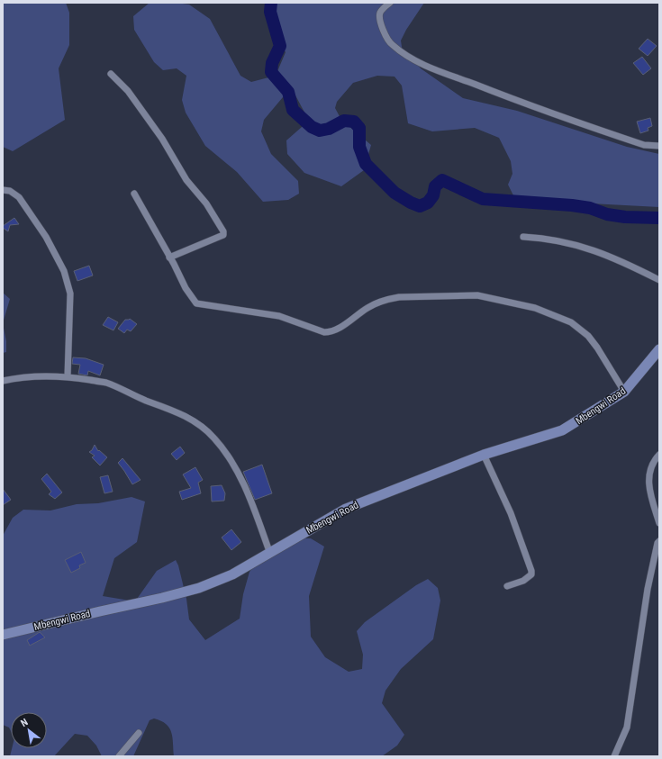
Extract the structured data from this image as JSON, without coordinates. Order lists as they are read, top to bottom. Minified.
{"streets":{"main road":["Mbengwi Road"]},"north":"top left"}
